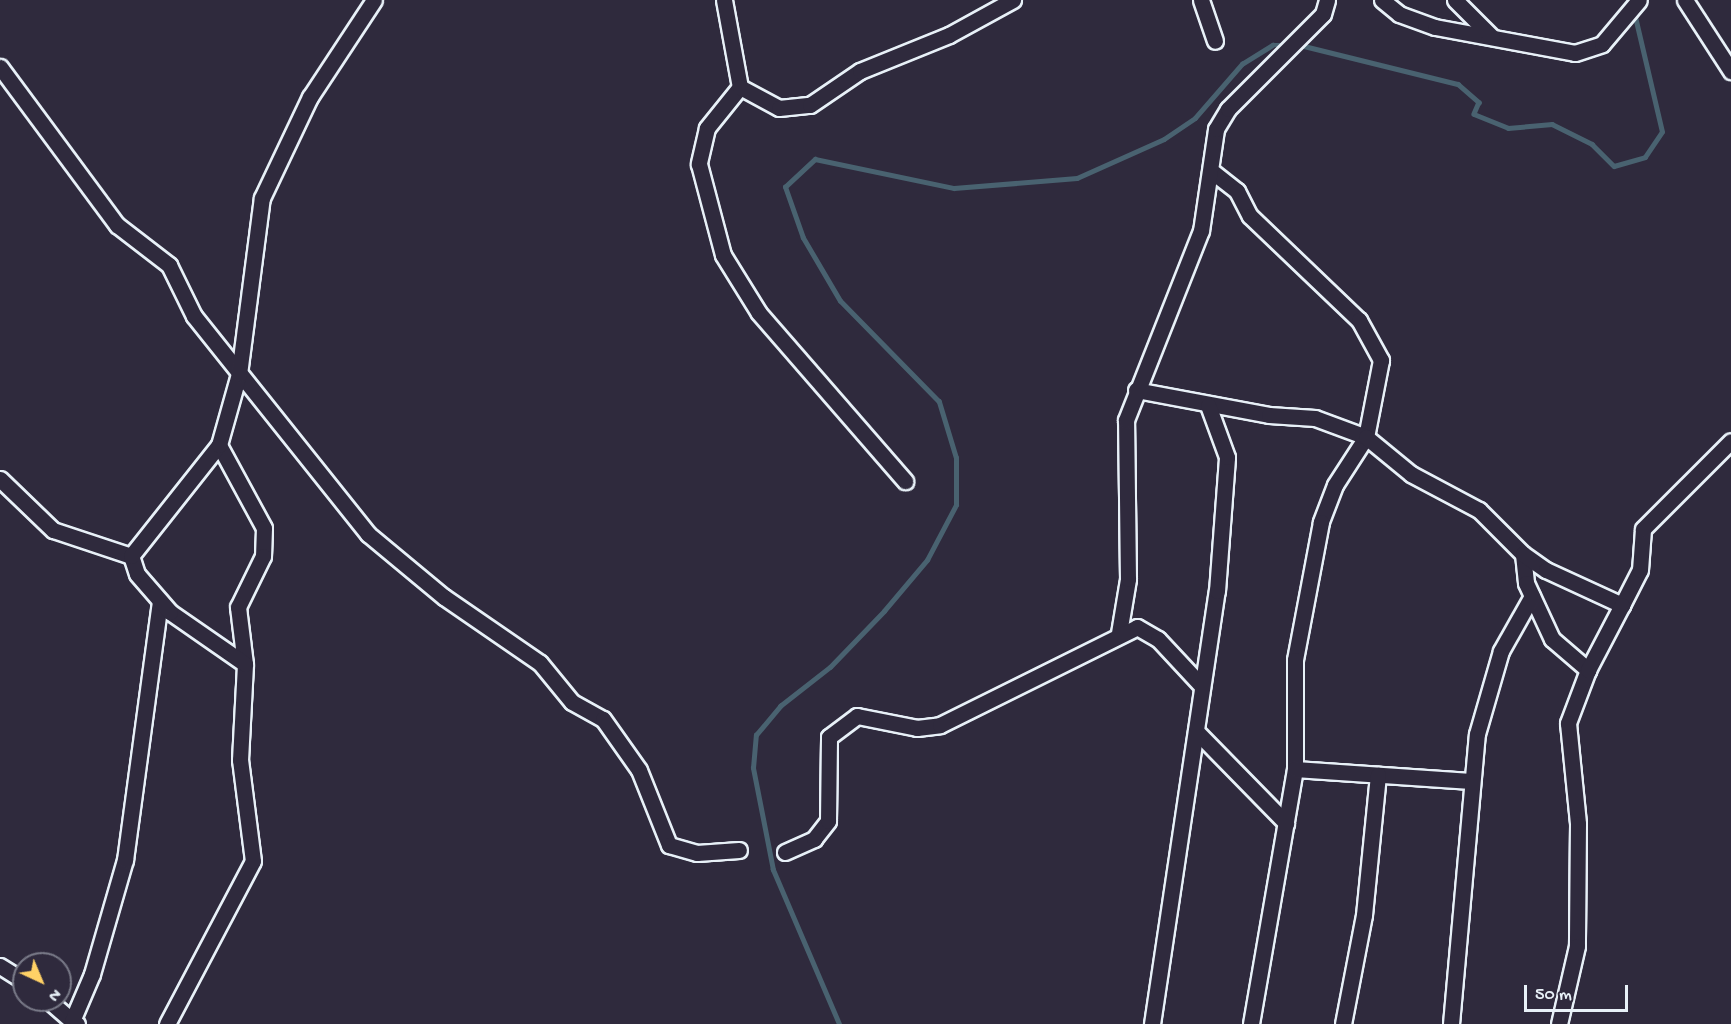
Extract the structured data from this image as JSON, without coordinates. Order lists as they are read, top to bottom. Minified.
{"scale_bar":"50 m","north":"bottom right"}
